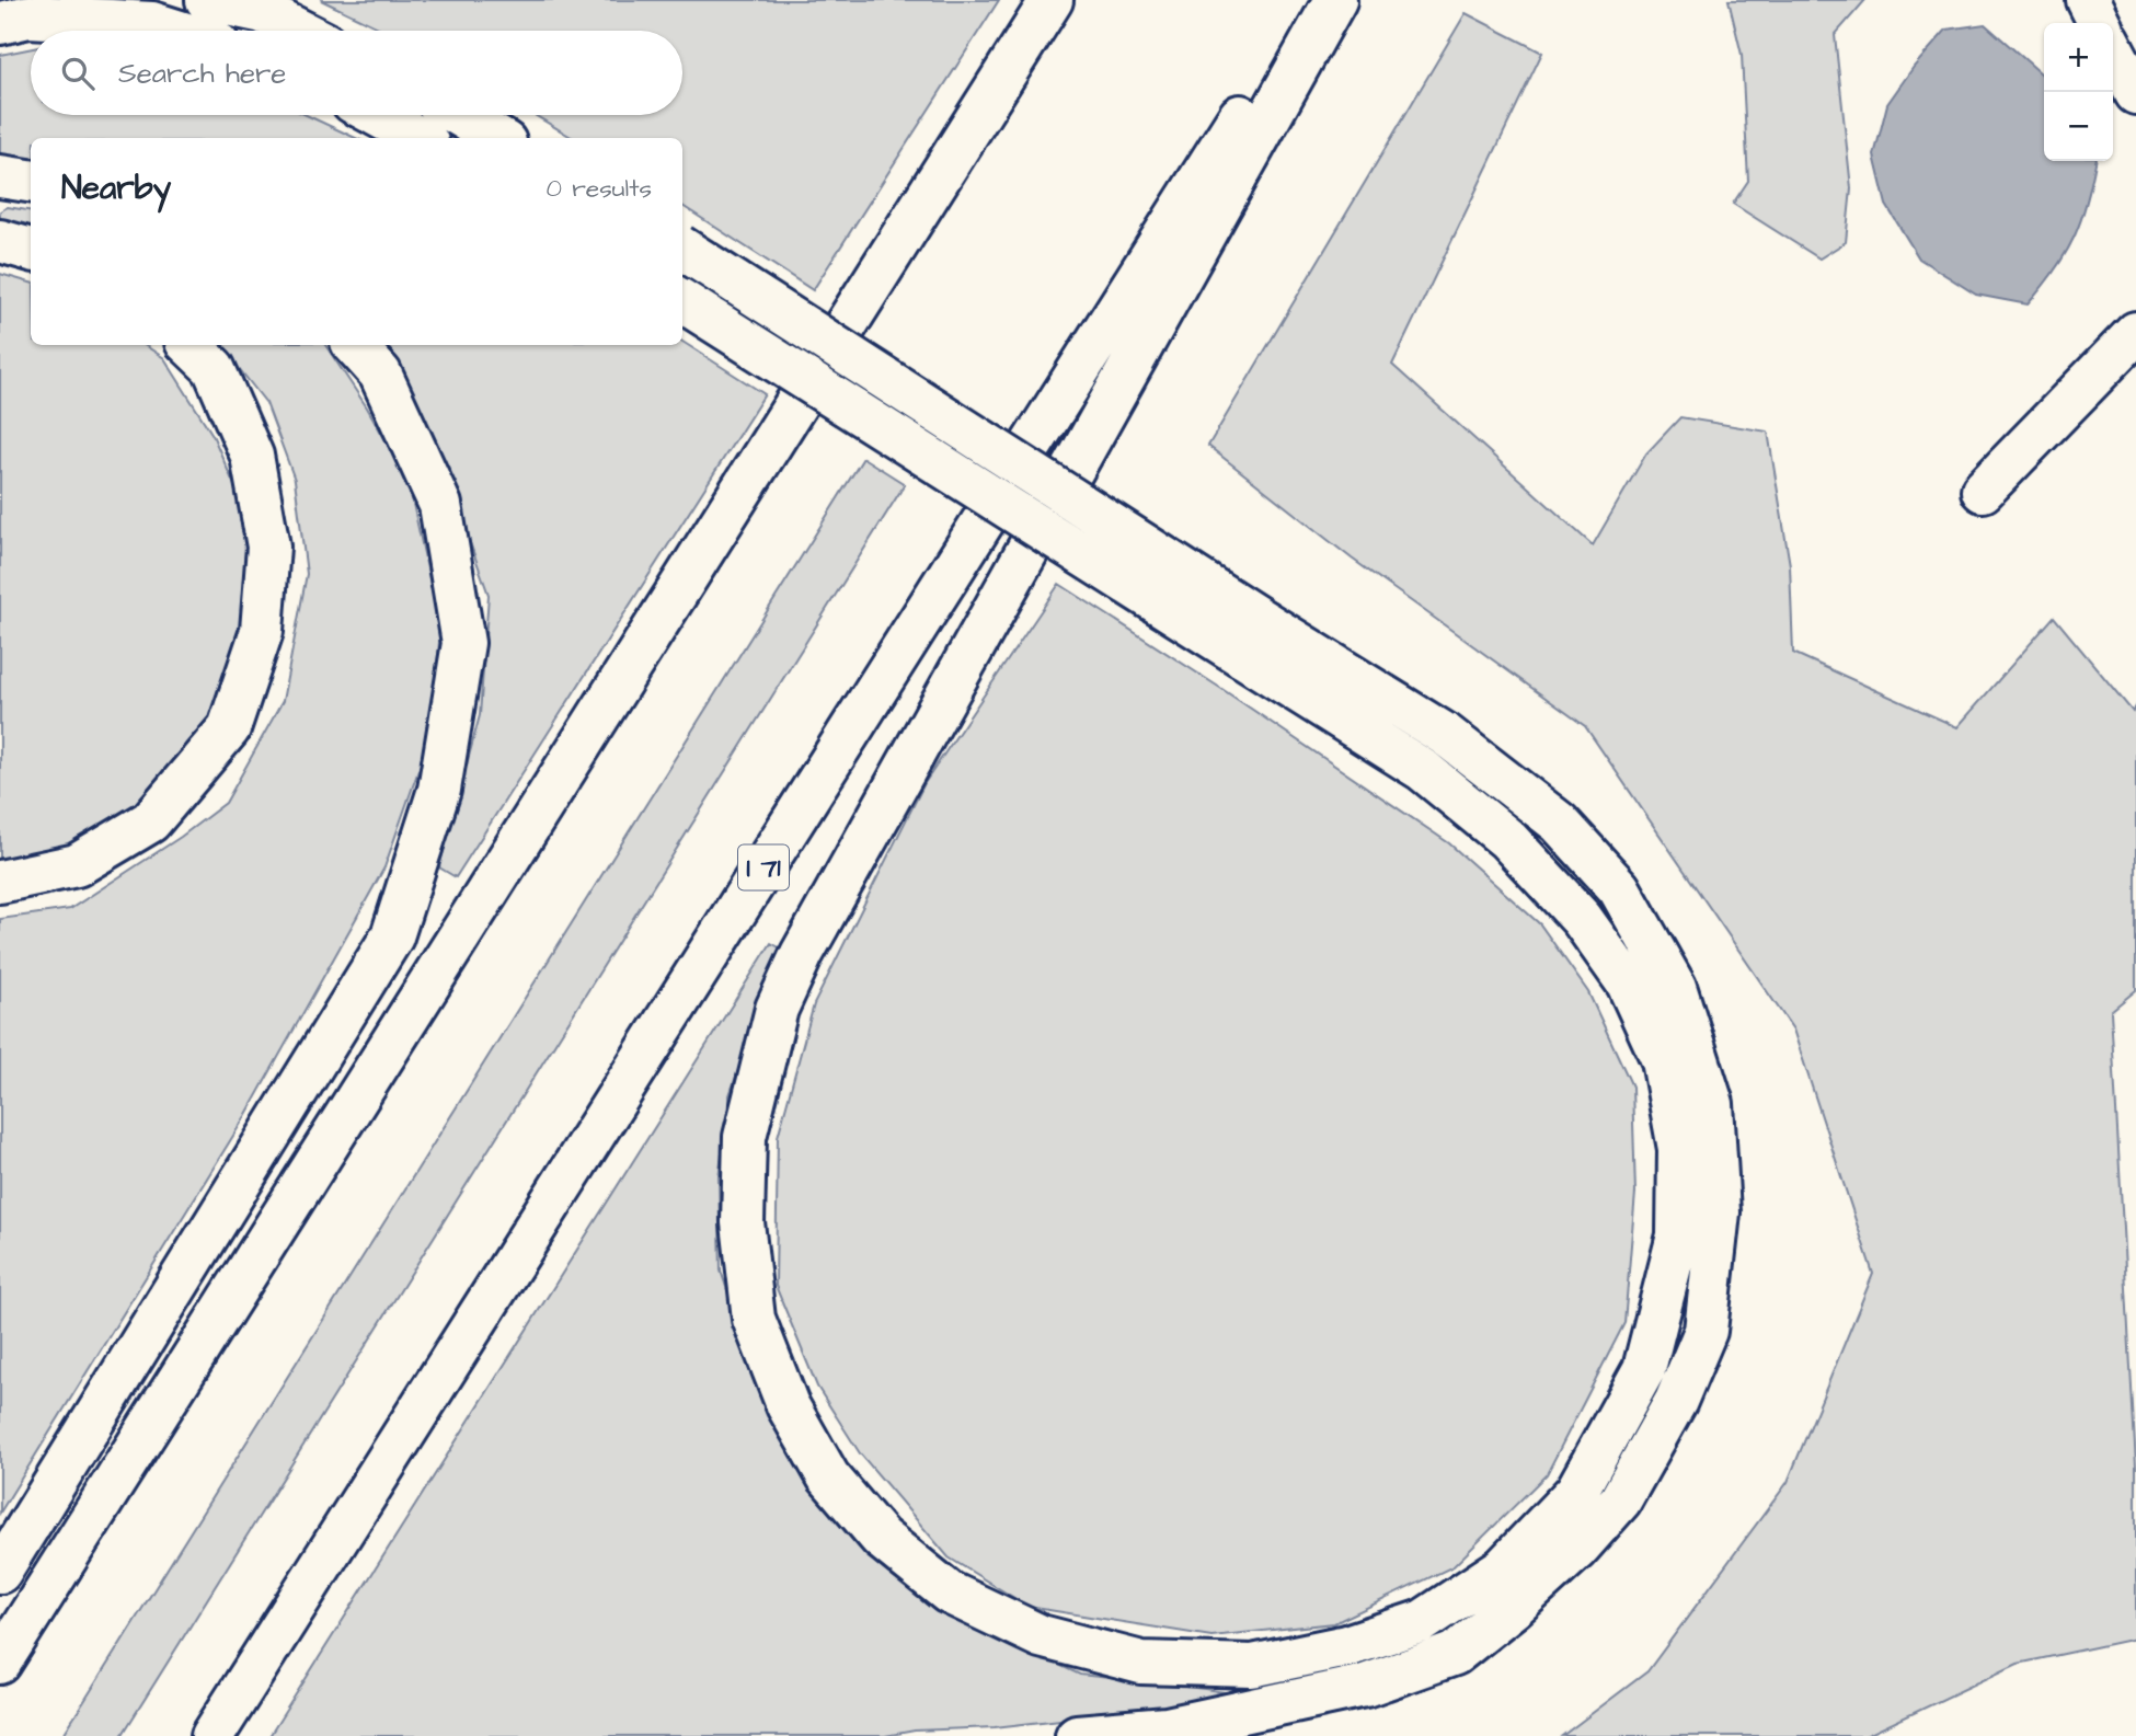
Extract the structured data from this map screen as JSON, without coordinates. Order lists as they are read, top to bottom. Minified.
{"streets":{"main road":["I 71"]},"page":{"map_buttons":["+","−"],"search":"Search here","heading":["Nearby","0 results"]}}
